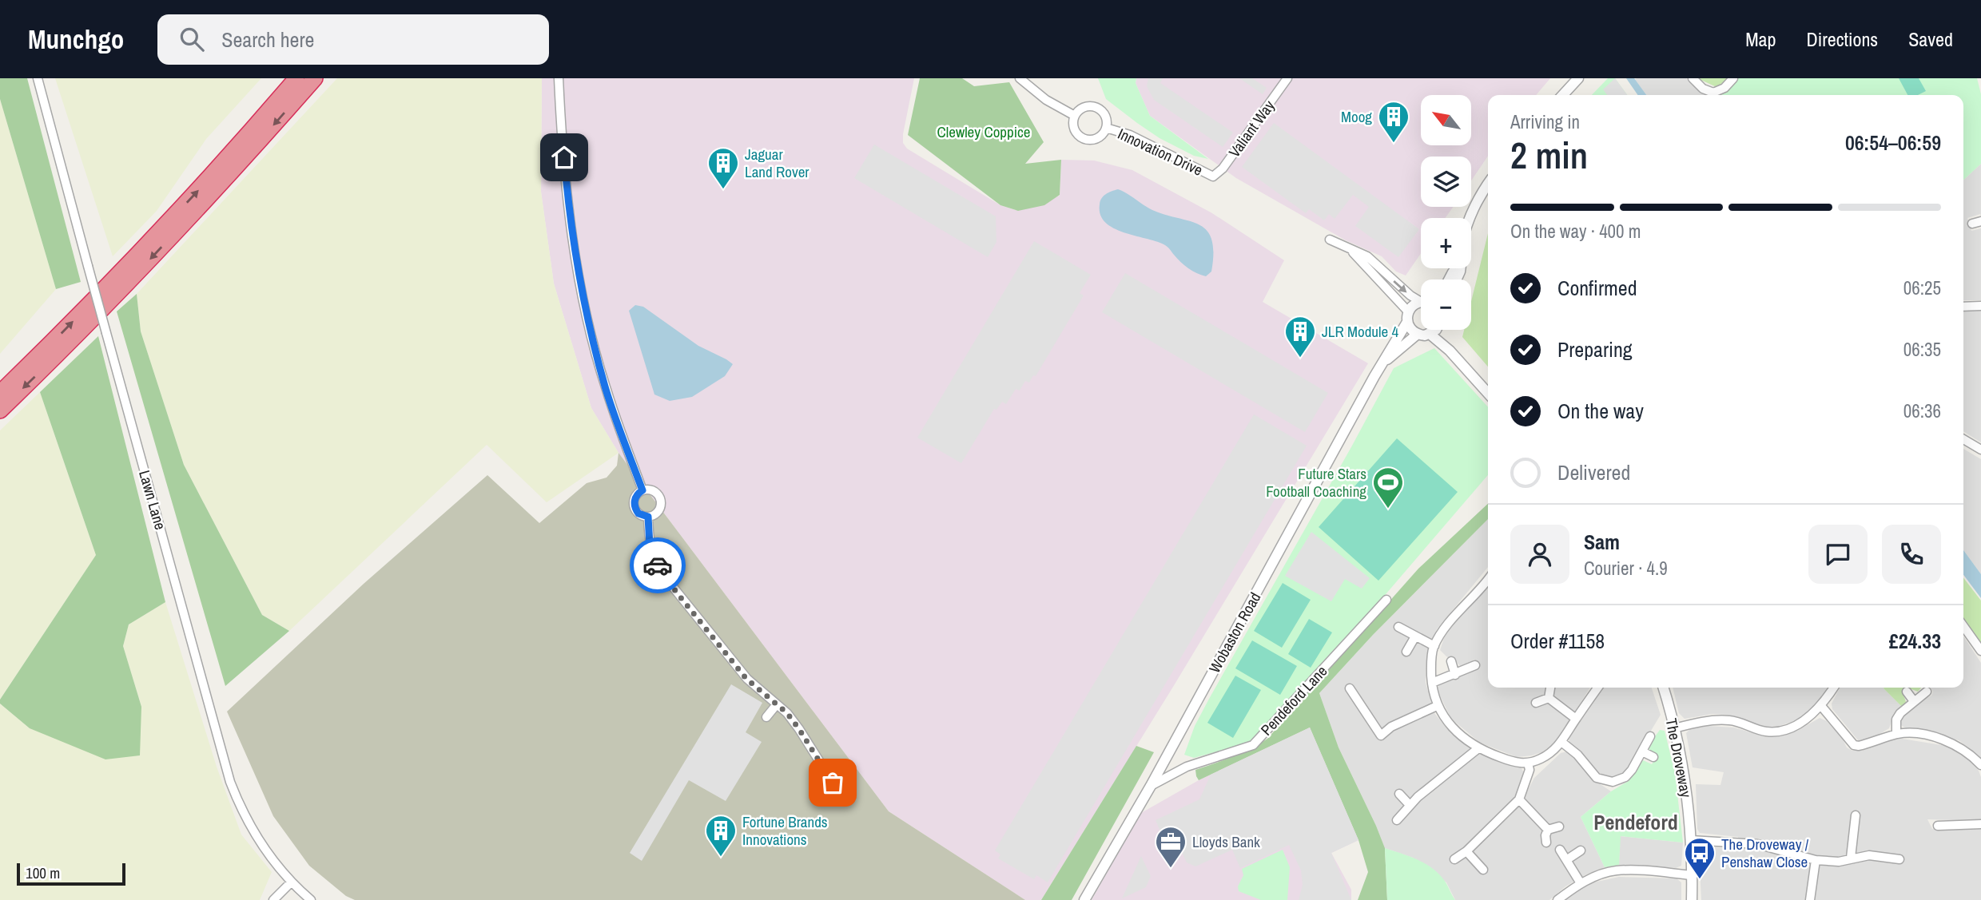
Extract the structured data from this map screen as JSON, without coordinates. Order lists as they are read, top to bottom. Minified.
{"streets":{"street":["Valiant Way","Innovation Drive","Lawn Lane","Wobaston Road","Pendeford Lane","The Droveway"]},"crossings":[["Valiant Way","Innovation Drive"],["Wobaston Road","Pendeford Lane"]],"districts":["Pendeford"],"parks":["Clewley Coppice"],"places":{"building":["Moog","Jaguar Land Rover","JLR Module 4","Fortune Brands Innovations"],"sports":["Future Stars Football Coaching"],"office":["Lloyds Bank"],"bus stop":["The Droveway / Penshaw Close"]},"scale_bar":"100 m","north":"top left","page":{"header":"Munchgo","search":"Search here","nav":["Map","Directions","Saved"],"map_buttons":["+","−"],"heading":["2 min","Arriving in","06:54–06:59"],"panel":["Sam","Courier · 4.9","Order #1158","£24.33"],"bar":"On the way · 400 m","list":[["Confirmed","06:25"],["Preparing","06:35"],["On the way","06:36"],"Delivered"],"scale":"100 m"}}
